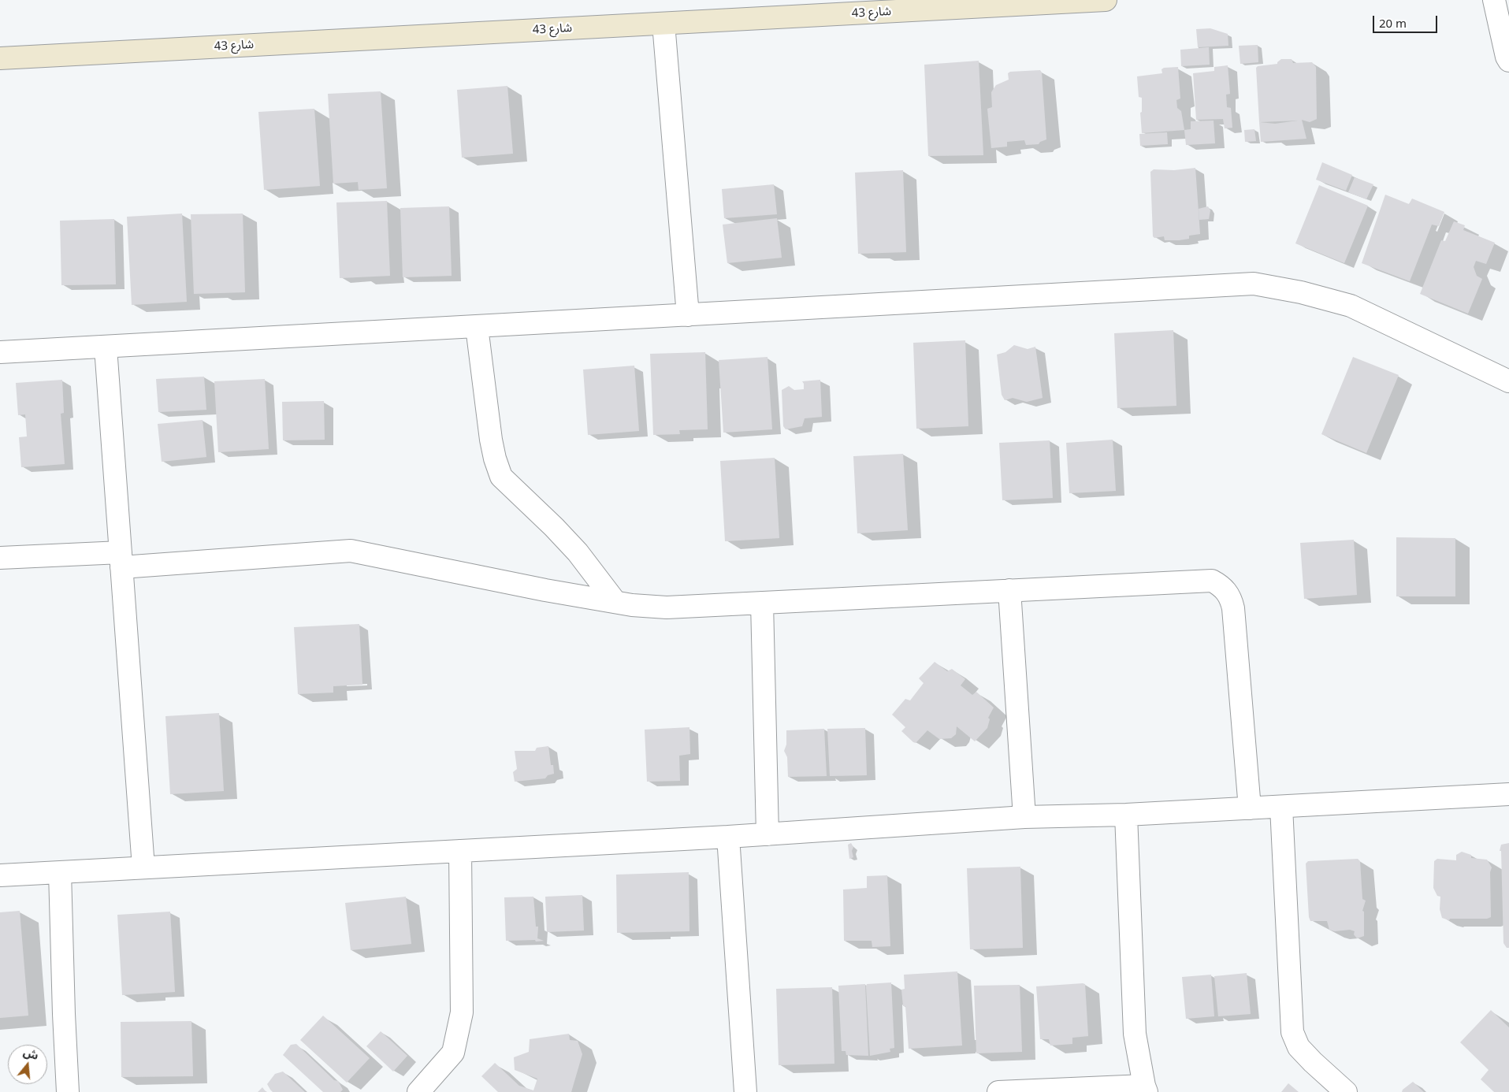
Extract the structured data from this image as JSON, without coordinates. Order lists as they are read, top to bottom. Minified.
{"streets":{"street":["شارع 43"]},"scale_bar":"20 m","north":"top"}
